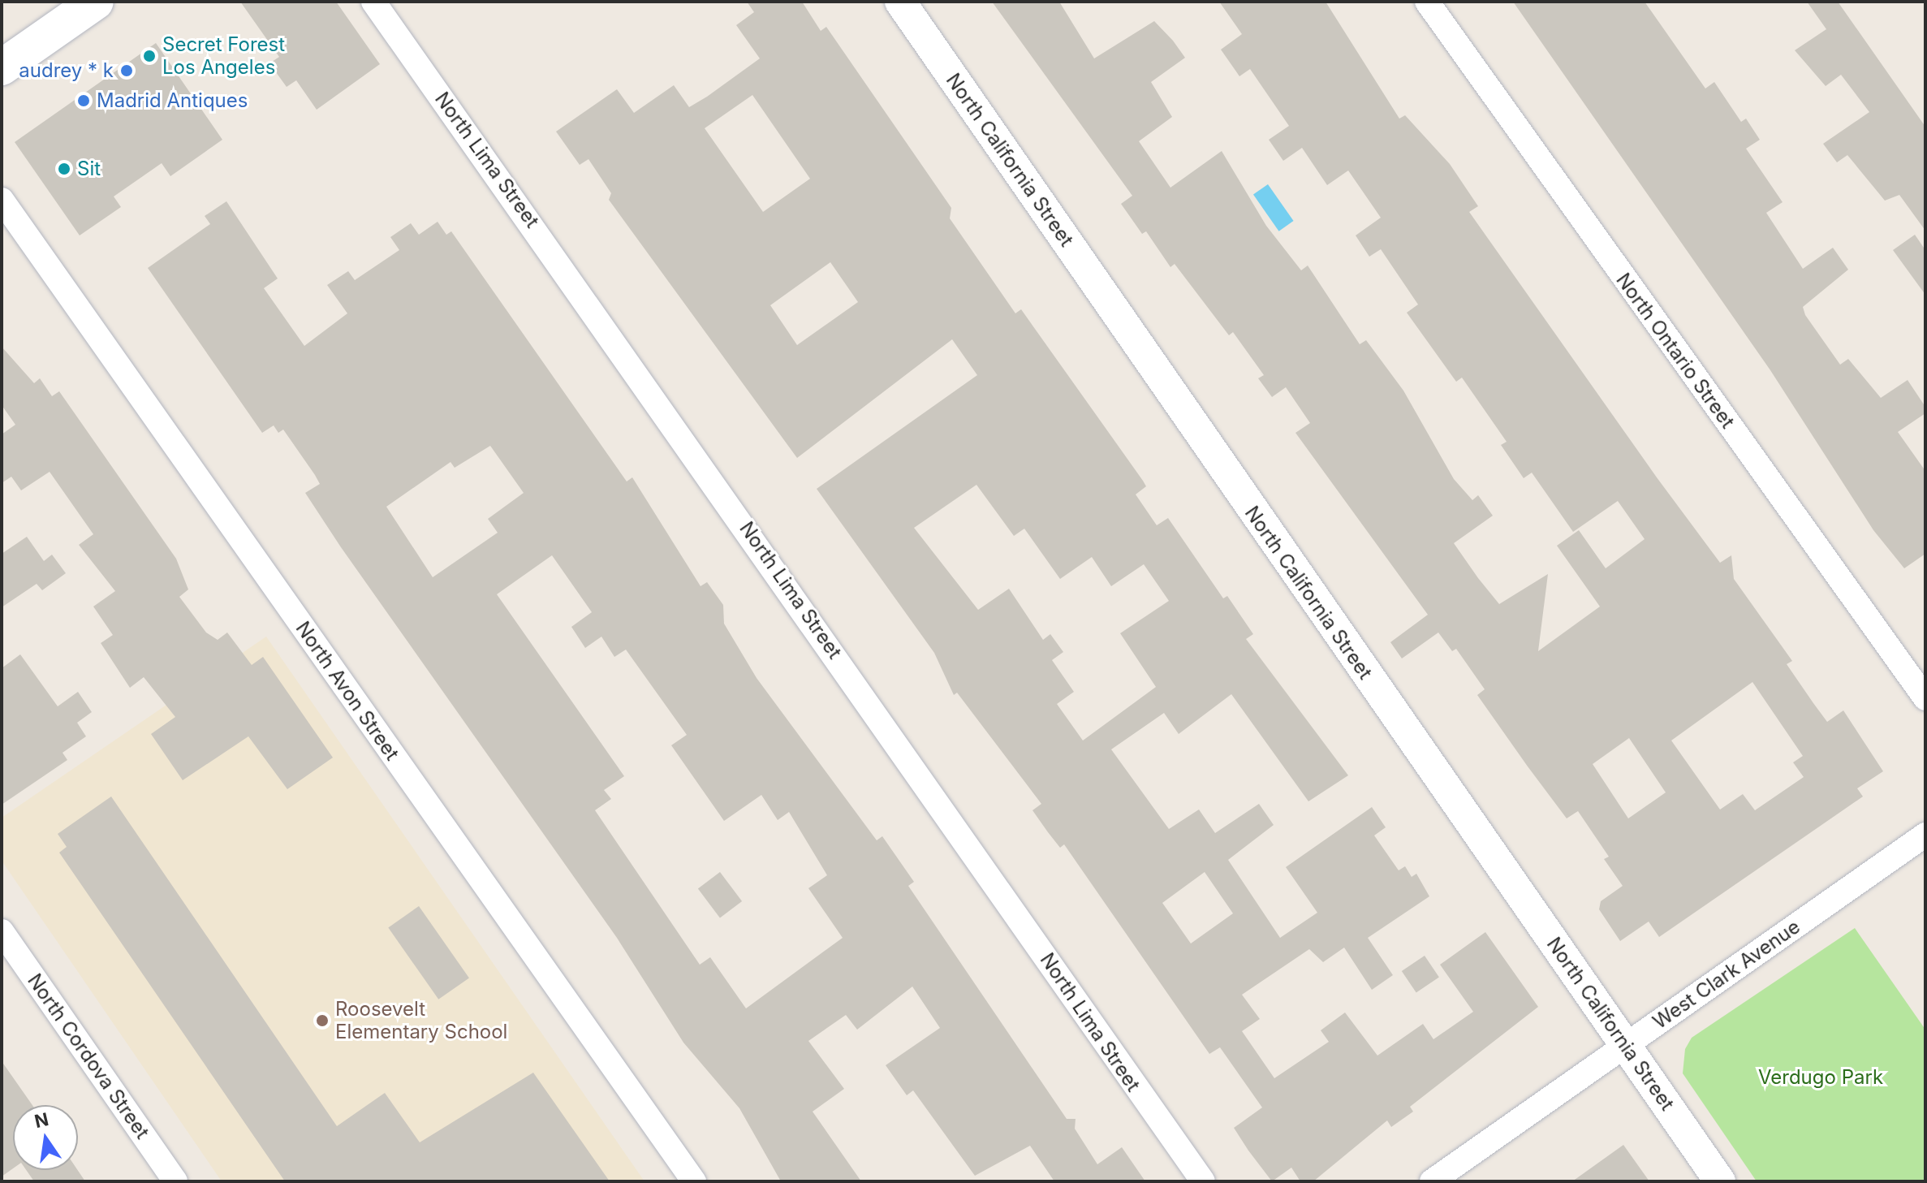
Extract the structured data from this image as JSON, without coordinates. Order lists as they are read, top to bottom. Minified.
{"streets":{"street":["North Lima Street","North California Street","North Ontario Street","North Avon Street","West Clark Avenue","North Cordova Street"]},"crossings":[["North California Street","West Clark Avenue"]],"parks":["Verdugo Park"],"places":["Secret Forest Los Angeles","audrey * k","Madrid Antiques","Sit","Roosevelt Elementary School"],"north":"top"}
